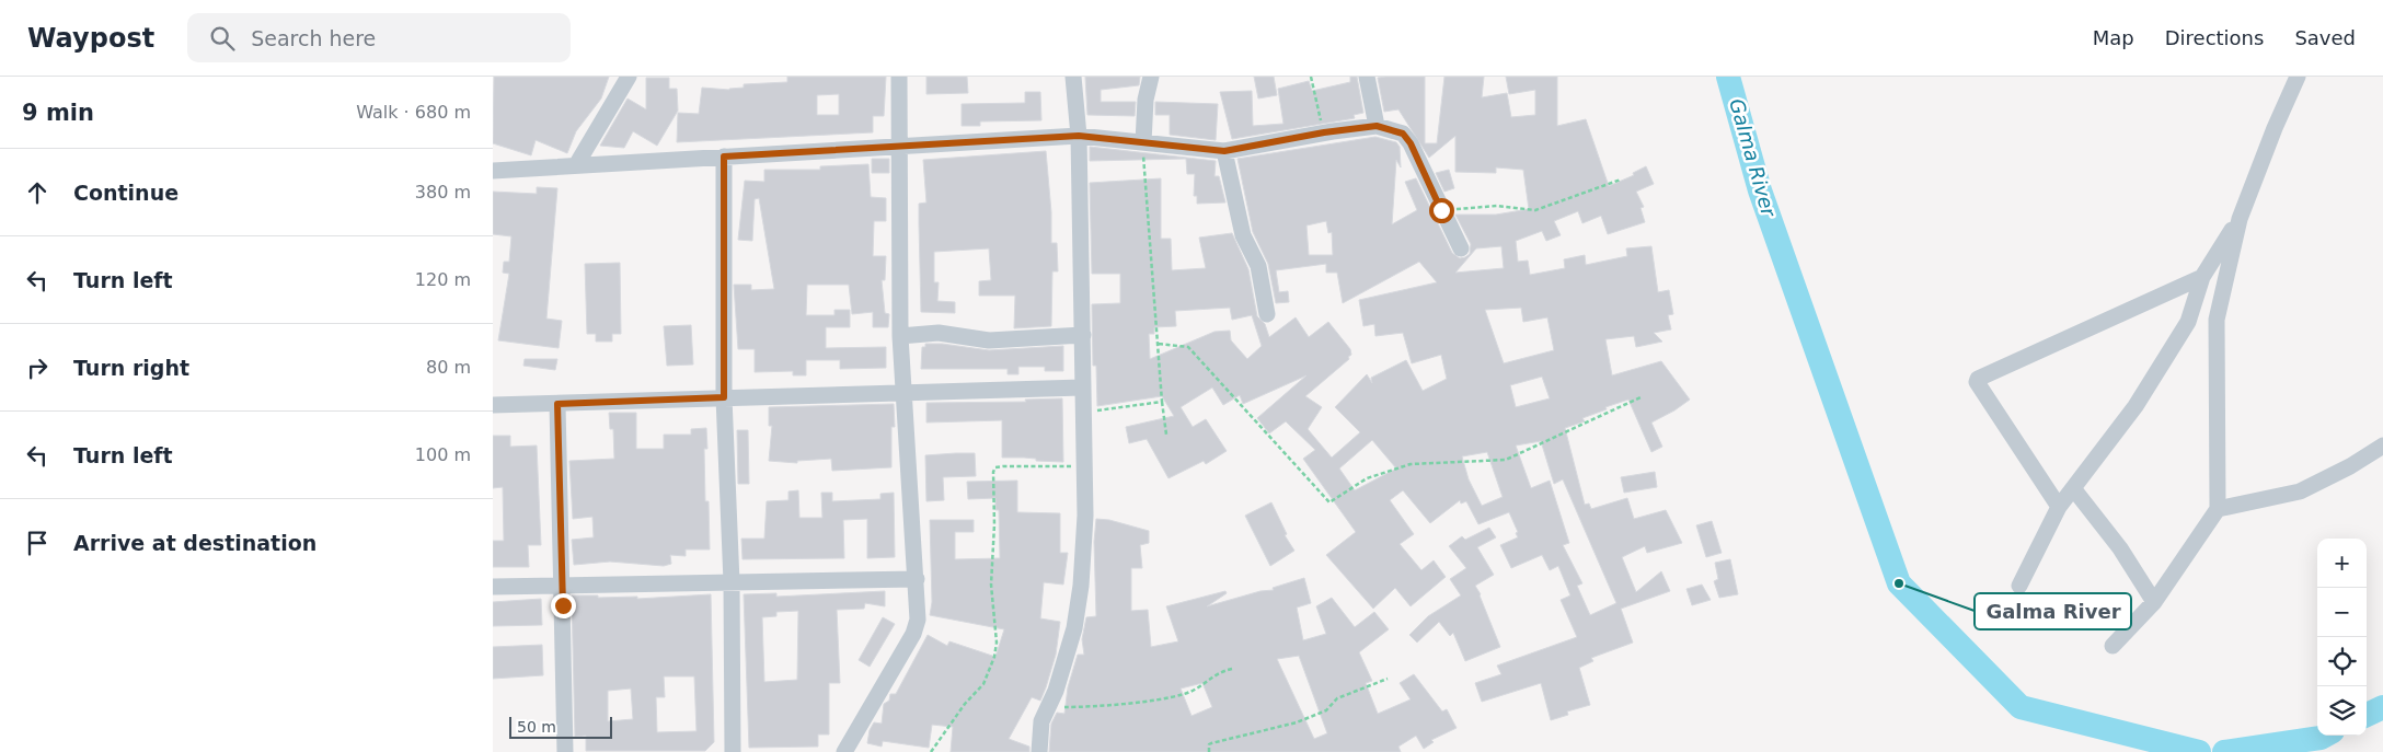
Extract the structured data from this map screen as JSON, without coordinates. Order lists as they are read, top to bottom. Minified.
{"water":["Galma River"],"places":["Galma River"],"scale_bar":"50 m","page":{"header":"Waypost","search":"Search here","nav":["Map","Directions","Saved"],"heading":["9 min","Walk · 680 m"],"list":[["Continue","380 m"],["Turn left","120 m"],["Turn right","80 m"],["Turn left","100 m"],"Arrive at destination"],"map_buttons":["+","−"],"scale":"50 m"}}
